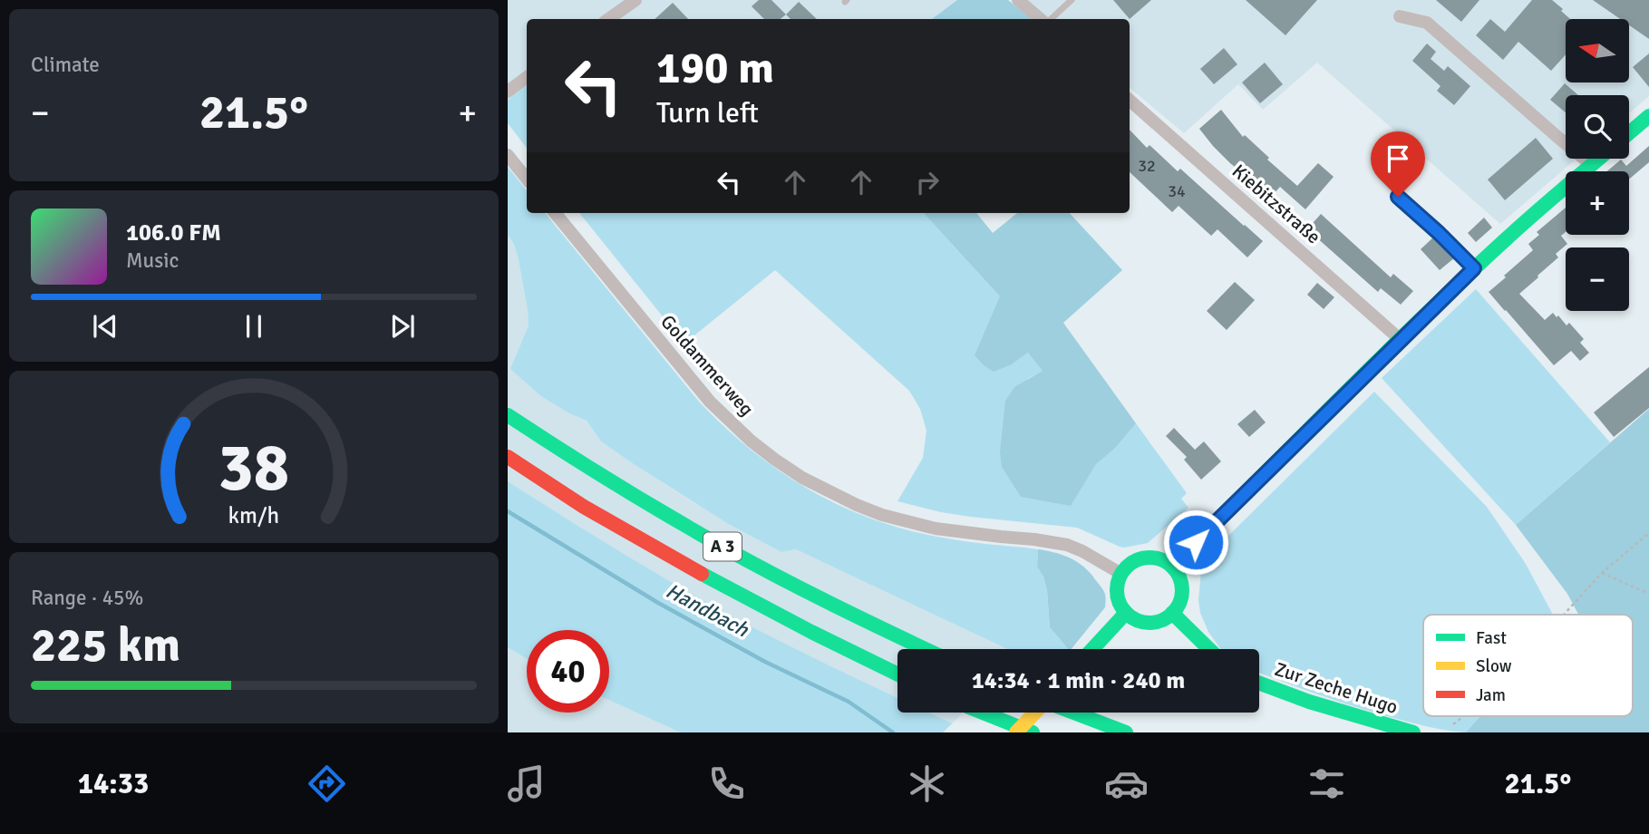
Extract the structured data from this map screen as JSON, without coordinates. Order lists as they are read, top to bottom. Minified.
{"streets":{"main road":["A 3","Zur Zeche Hugo"],"street":["Kiebitzstraße","Goldammerweg"]},"water":["Handbach"],"house_numbers":["32","34"],"legend":["Fast","Slow","Jam"],"north":"left","page":{"tile":["Climate",["Range · 45%","225 km"]],"map_buttons":["+","−"],"turn":["190 m","Turn left"],"heat":["−","21.5°","+"],"song":["106.0 FM","Music"],"limit":"40","trip":"14:34 · 1 min · 240 m","tabs":["14:33","21.5°"],"gauge":["38","km/h"]}}
